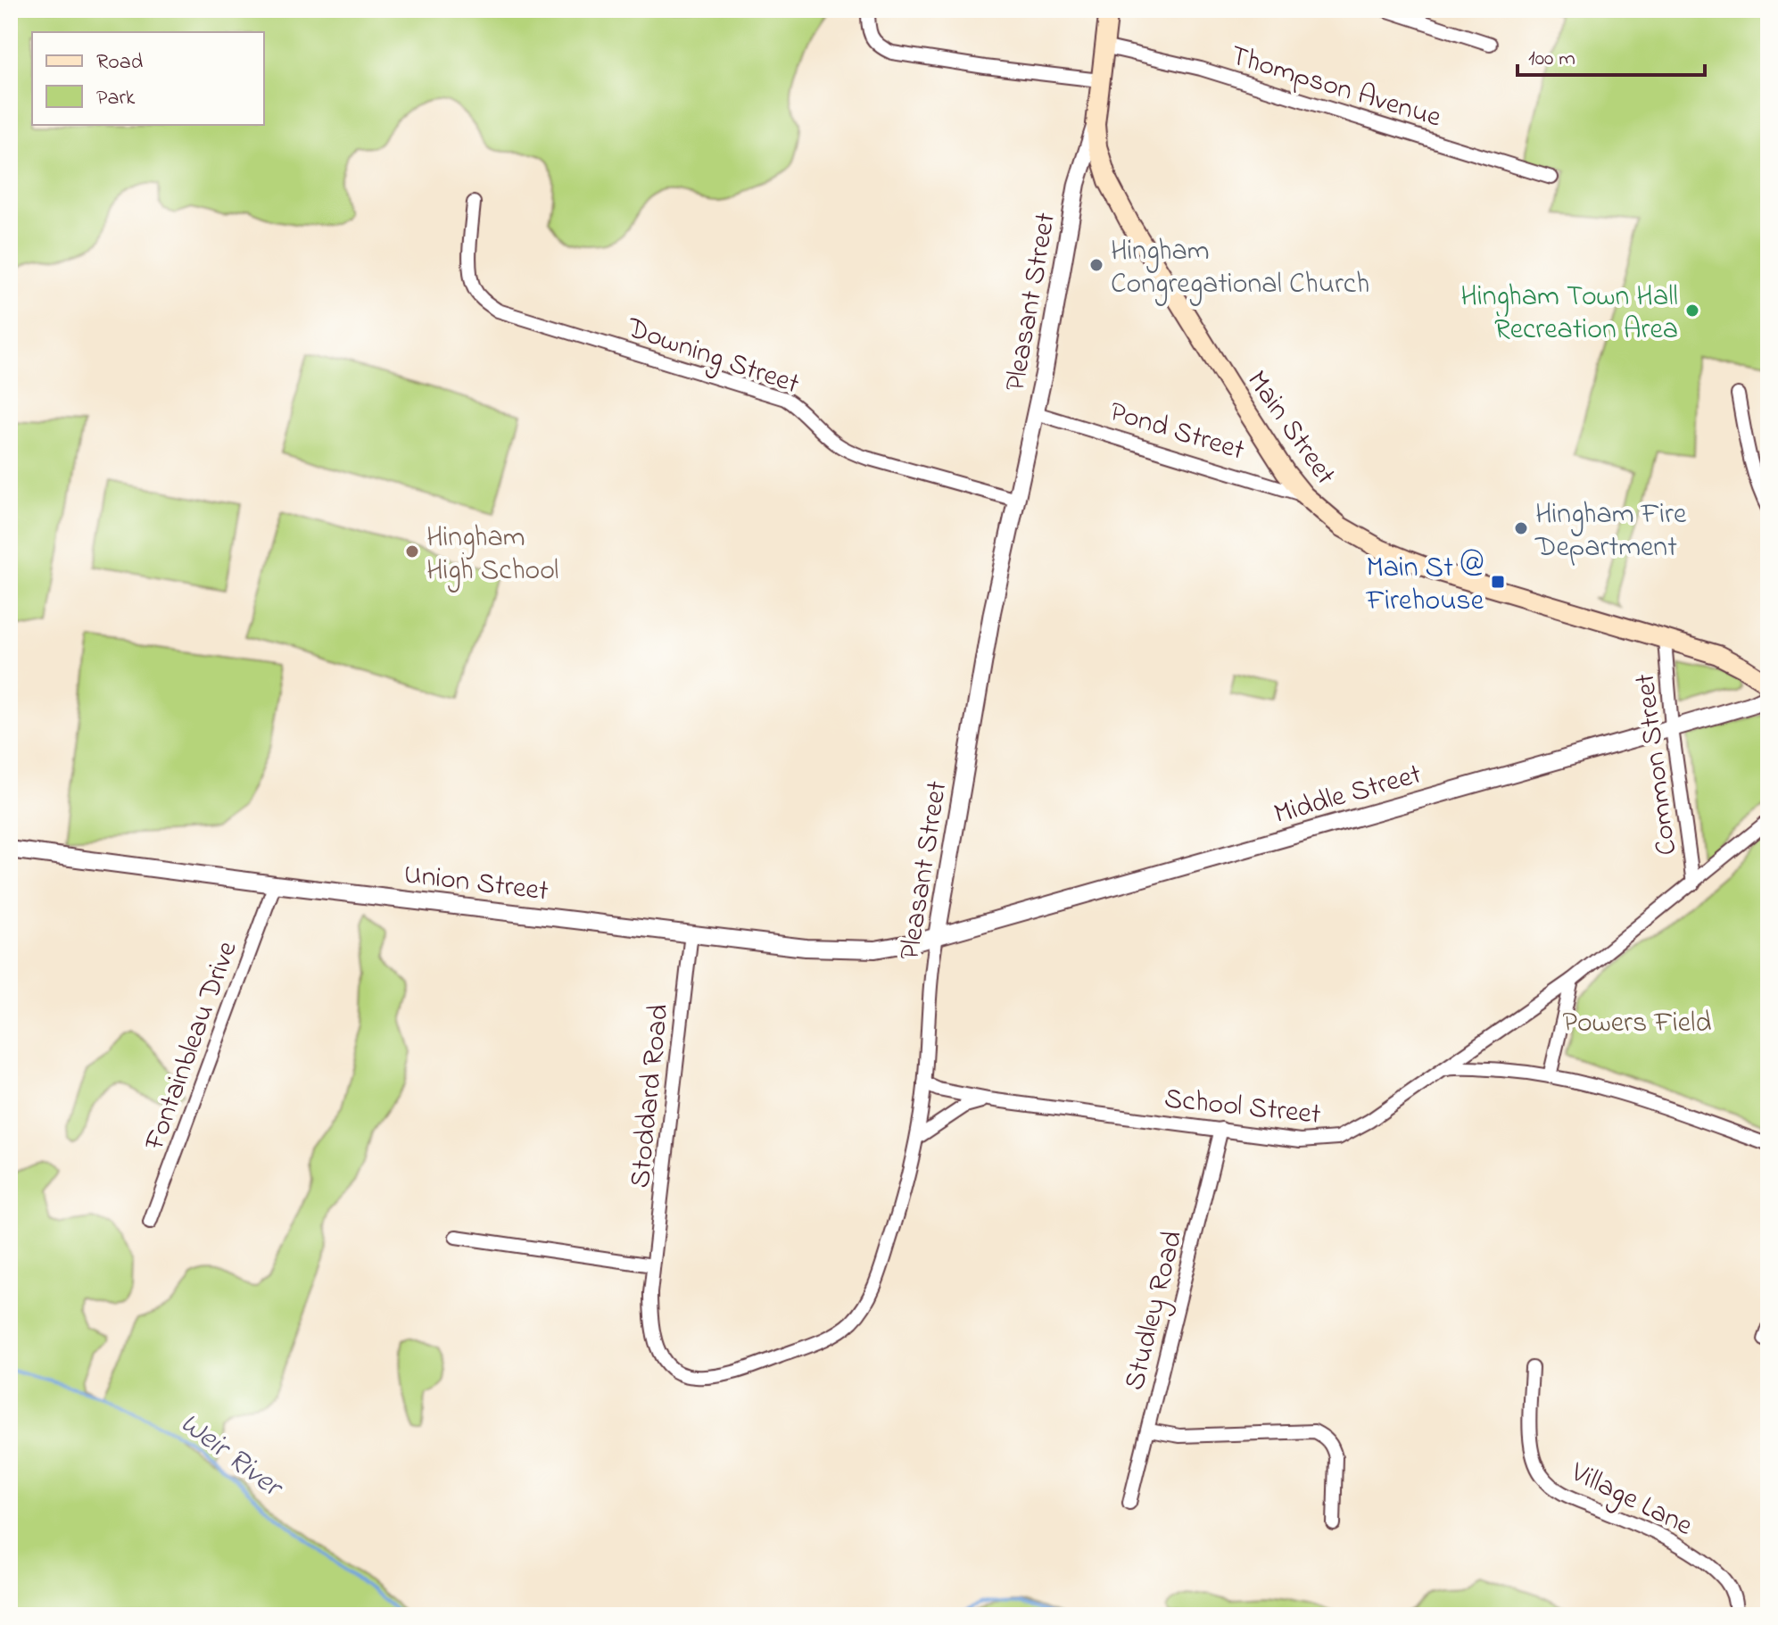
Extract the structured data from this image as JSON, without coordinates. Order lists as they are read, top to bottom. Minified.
{"streets":{"main road":["Main Street"],"street":["Thompson Avenue","Pleasant Street","Downing Street","Pond Street","Common Street","Middle Street","Union Street","Fontainbleau Drive","Stoddard Road","School Street","Studley Road","Village Lane"]},"crossings":[["Thompson Avenue","Main Street"],["Pleasant Street","Downing Street"],["Pleasant Street","Main Street"],["Pleasant Street","Pond Street"],["Pleasant Street","Middle Street"],["Pleasant Street","Union Street"],["Pleasant Street","Stoddard Road"],["Pleasant Street","School Street"],["Main Street","Pond Street"],["Main Street","Common Street"],["Common Street","Middle Street"],["Common Street","School Street"],["Middle Street","Union Street"],["Union Street","Fontainbleau Drive"],["Union Street","Stoddard Road"],["School Street","Studley Road"]],"water":["Weir River"],"parks":["Powers Field"],"places":{"other":["Hingham Congregational Church","Hingham Town Hall Recreation Area","Hingham Fire Department","Hingham High School"],"transit":["Main St @ Firehouse"]},"legend":["Road","Park"],"scale_bar":"100 m"}
